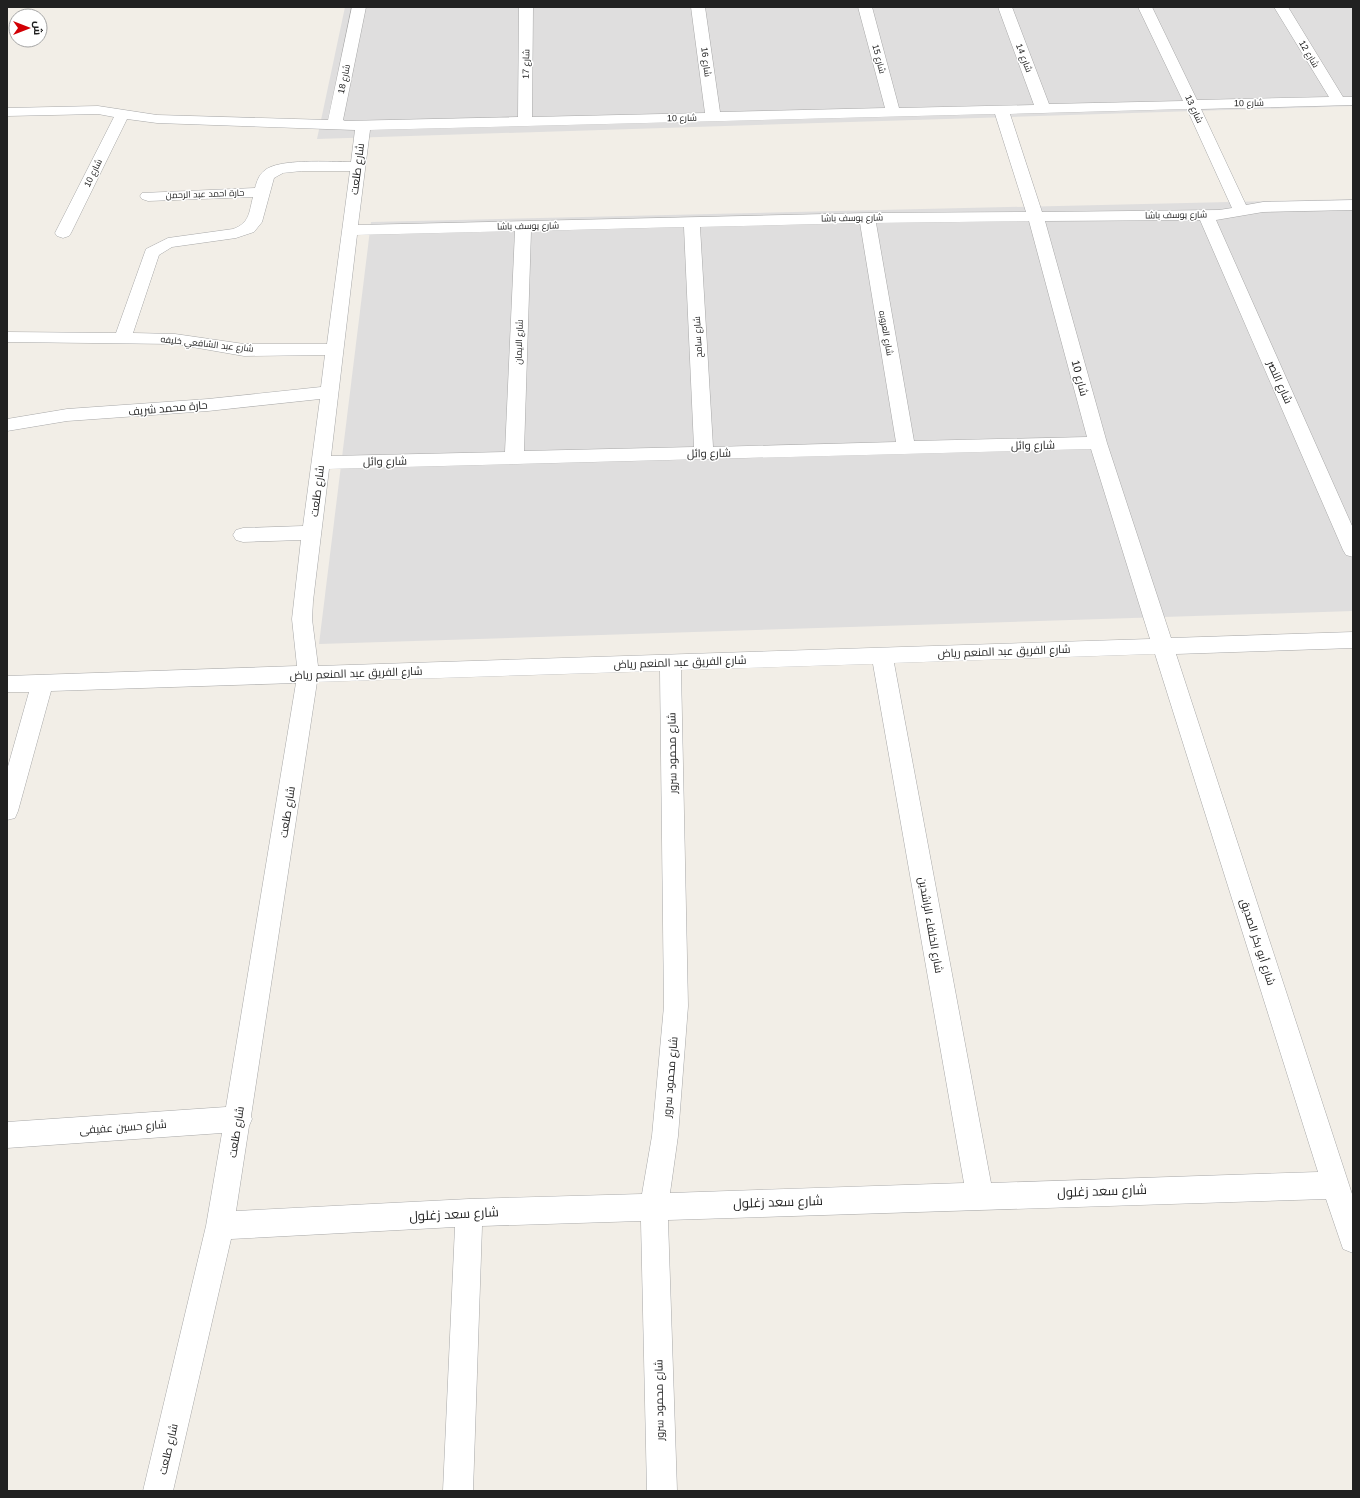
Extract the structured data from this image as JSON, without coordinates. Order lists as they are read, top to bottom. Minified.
{"streets":{"street":["شارع 12","شارع 14","شارع 15","شارع 16","شارع 17","شارع 18","شارع 10","شارع 13","شارع طلعت","حارة احمد عبد الرحمن","شارع يوسف باشا","شارع العروبه","شارع سامح","شارع الايمان","شارع عبد الشافعي خليفه","شارع النصر","حارة محمد شريف","شارع وائل","شارع الفريق عبد المنعم رياض","شارع محمود سرور","شارع الخلفاء الراشدين","شارع أبو بكر الصديق","شارع حسين عفيفى","شارع سعد زغلول"]},"crossings":[["شارع 12","شارع 10"],["شارع 14","شارع 10"],["شارع 15","شارع 10"],["شارع 16","شارع 10"],["شارع 17","شارع 10"],["شارع 10","شارع 13"],["شارع 10","شارع طلعت"],["شارع 10","شارع يوسف باشا"],["شارع 10","شارع وائل"],["شارع 10","شارع الفريق عبد المنعم رياض"],["شارع 10","شارع أبو بكر الصديق"],["شارع 13","شارع يوسف باشا"],["شارع طلعت","شارع يوسف باشا"],["شارع طلعت","شارع عبد الشافعي خليفه"],["شارع طلعت","حارة محمد شريف"],["شارع طلعت","شارع وائل"],["شارع طلعت","شارع الفريق عبد المنعم رياض"],["شارع طلعت","شارع حسين عفيفى"],["شارع طلعت","شارع سعد زغلول"],["شارع يوسف باشا","شارع العروبه"],["شارع يوسف باشا","شارع سامح"],["شارع يوسف باشا","شارع الايمان"],["شارع يوسف باشا","شارع النصر"],["شارع العروبه","شارع وائل"],["شارع سامح","شارع وائل"],["شارع الايمان","شارع وائل"],["شارع الفريق عبد المنعم رياض","شارع محمود سرور"],["شارع الفريق عبد المنعم رياض","شارع الخلفاء الراشدين"],["شارع الفريق عبد المنعم رياض","شارع أبو بكر الصديق"],["شارع محمود سرور","شارع سعد زغلول"],["شارع الخلفاء الراشدين","شارع سعد زغلول"],["شارع أبو بكر الصديق","شارع سعد زغلول"]],"north":"right"}
